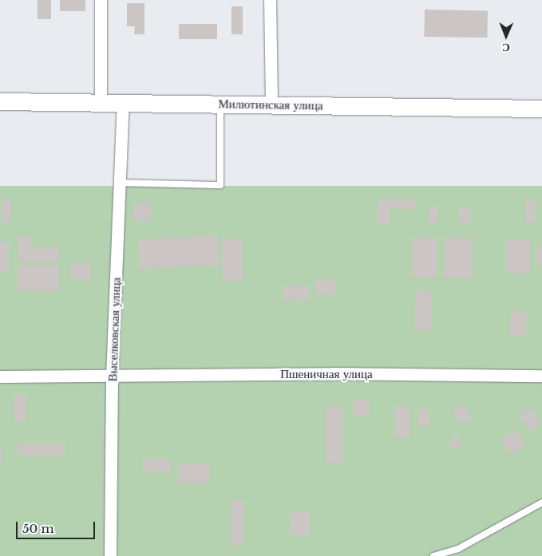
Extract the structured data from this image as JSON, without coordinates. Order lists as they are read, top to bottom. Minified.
{"streets":{"main road":["Милютинская улица"],"street":["Выселковская улица","Пшеничная улица"]},"crossings":[["Милютинская улица","Выселковская улица"],["Выселковская улица","Пшеничная улица"]],"scale_bar":"50 m","north":"bottom"}
